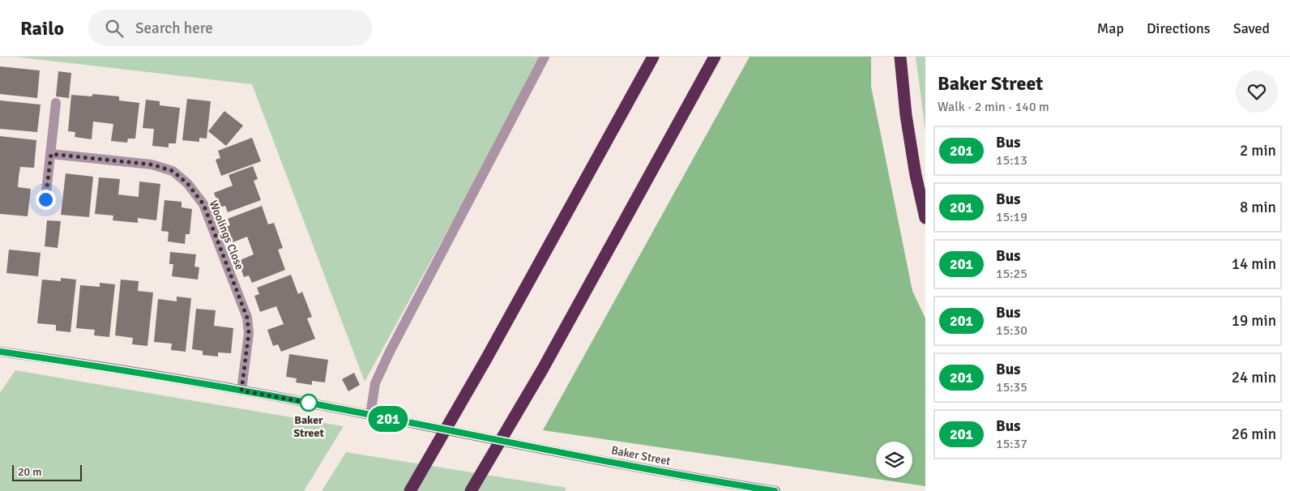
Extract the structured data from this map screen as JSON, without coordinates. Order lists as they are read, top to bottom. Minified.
{"streets":{"main road":["Baker Street"],"street":["Woolings Close"]},"crossings":[["Woolings Close","Baker Street"]],"places":["Baker Street"],"lines":["bus line 201"],"scale_bar":"20 m","page":{"header":"Railo","search":"Search here","nav":["Map","Directions","Saved"],"on_map":"201","heading":["Baker Street","Walk · 2 min · 140 m"],"list":[{"mark":"201","name":"Bus","note":"15:13","value":"2 min"},{"mark":"201","name":"Bus","note":"15:19","value":"8 min"},{"mark":"201","name":"Bus","note":"15:25","value":"14 min"},{"mark":"201","name":"Bus","note":"15:30","value":"19 min"},{"mark":"201","name":"Bus","note":"15:35","value":"24 min"},{"mark":"201","name":"Bus","note":"15:37","value":"26 min"}],"scale":"20 m"}}
